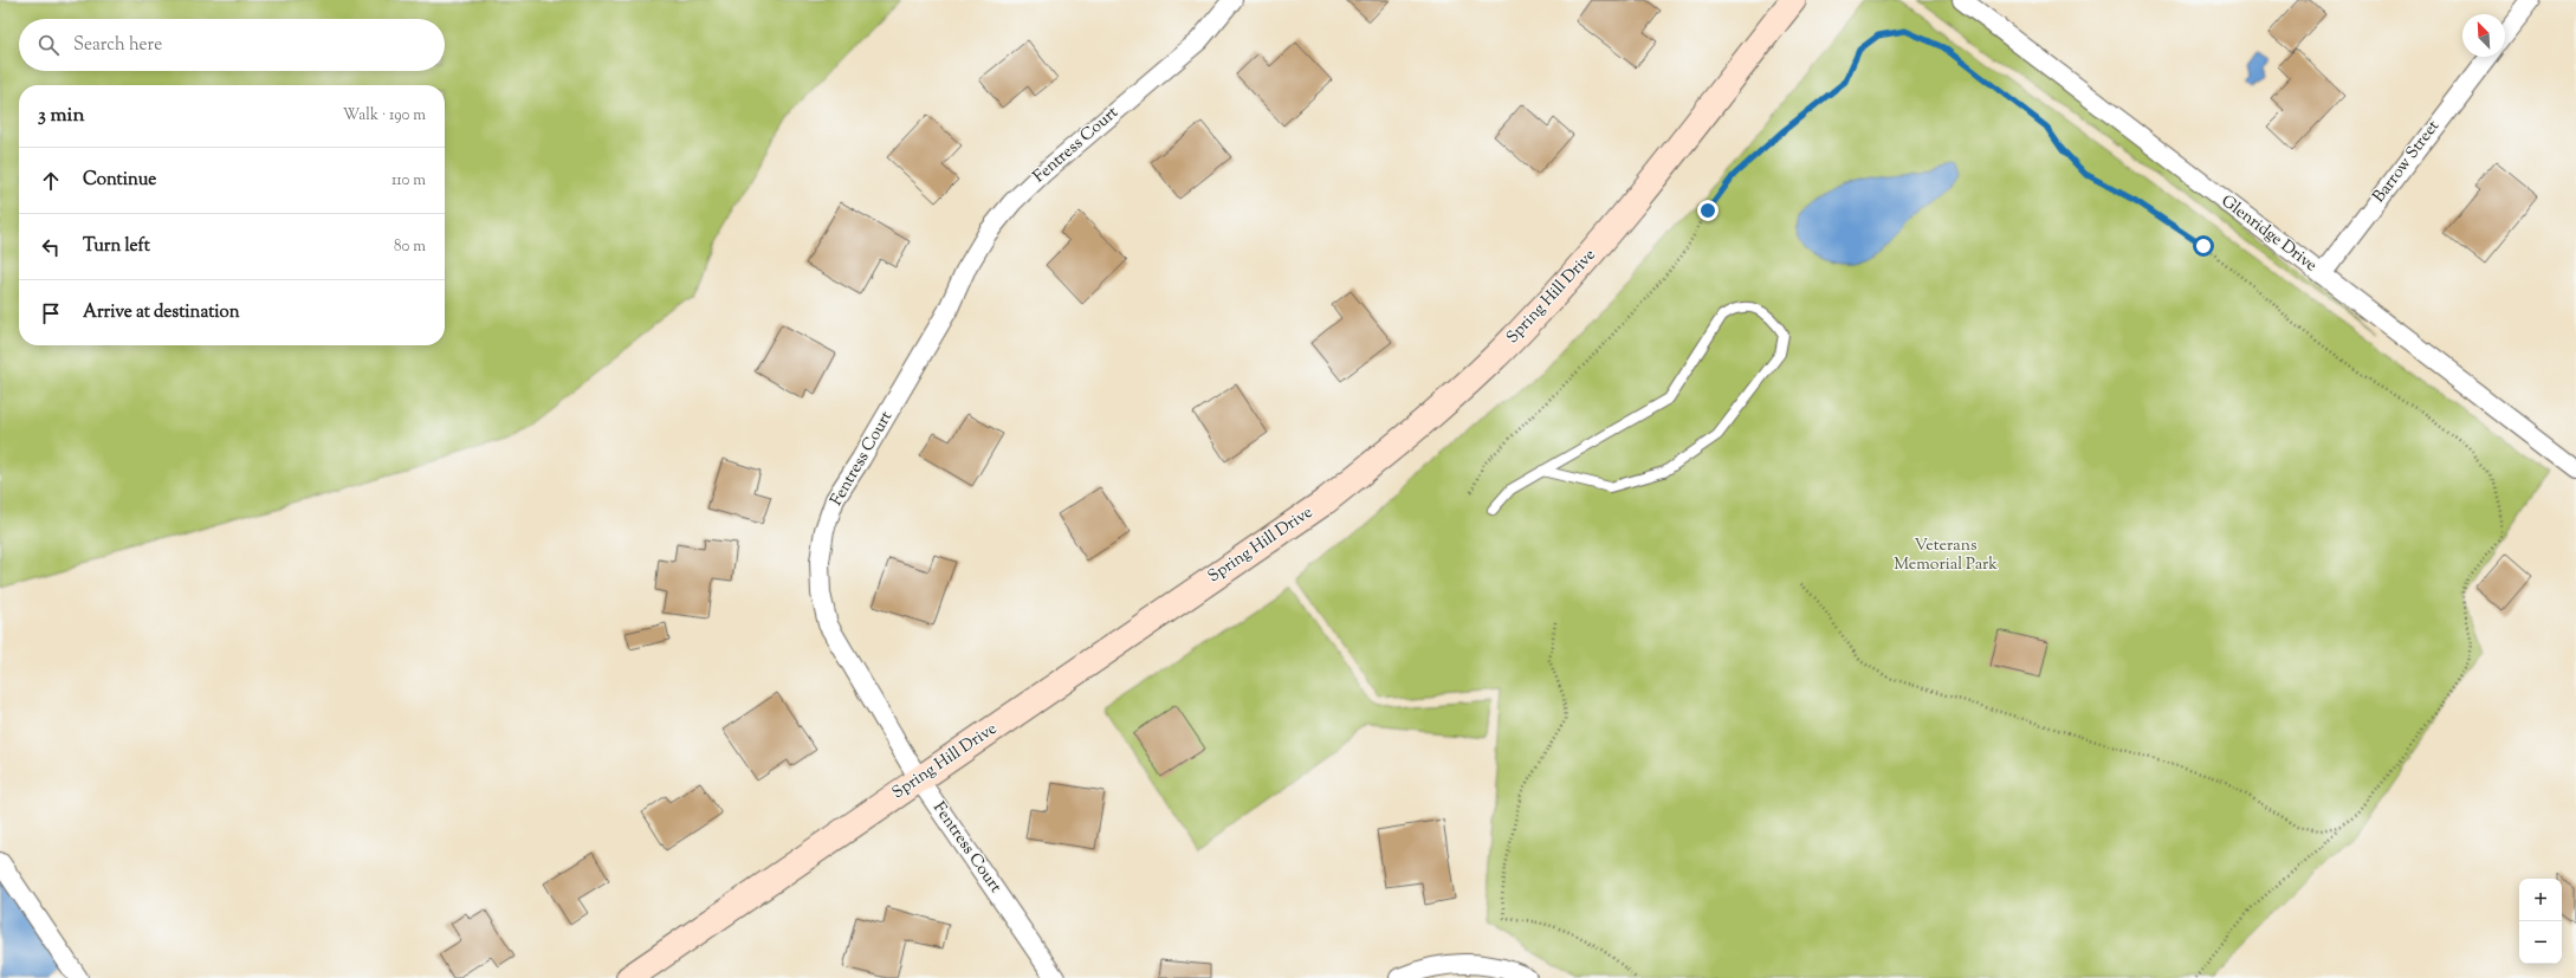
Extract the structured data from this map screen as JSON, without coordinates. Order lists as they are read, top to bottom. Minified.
{"streets":{"main road":["Spring Hill Drive"],"street":["Fentress Court","Barrow Street","Glenridge Drive"]},"crossings":[["Fentress Court","Spring Hill Drive"],["Barrow Street","Glenridge Drive"]],"parks":["Veterans Memorial Park"],"north":"top left","page":{"search":"Search here","heading":["3 min","Walk · 190 m"],"list":[["Continue","110 m"],["Turn left","80 m"],"Arrive at destination"],"map_buttons":["+","−"]}}
